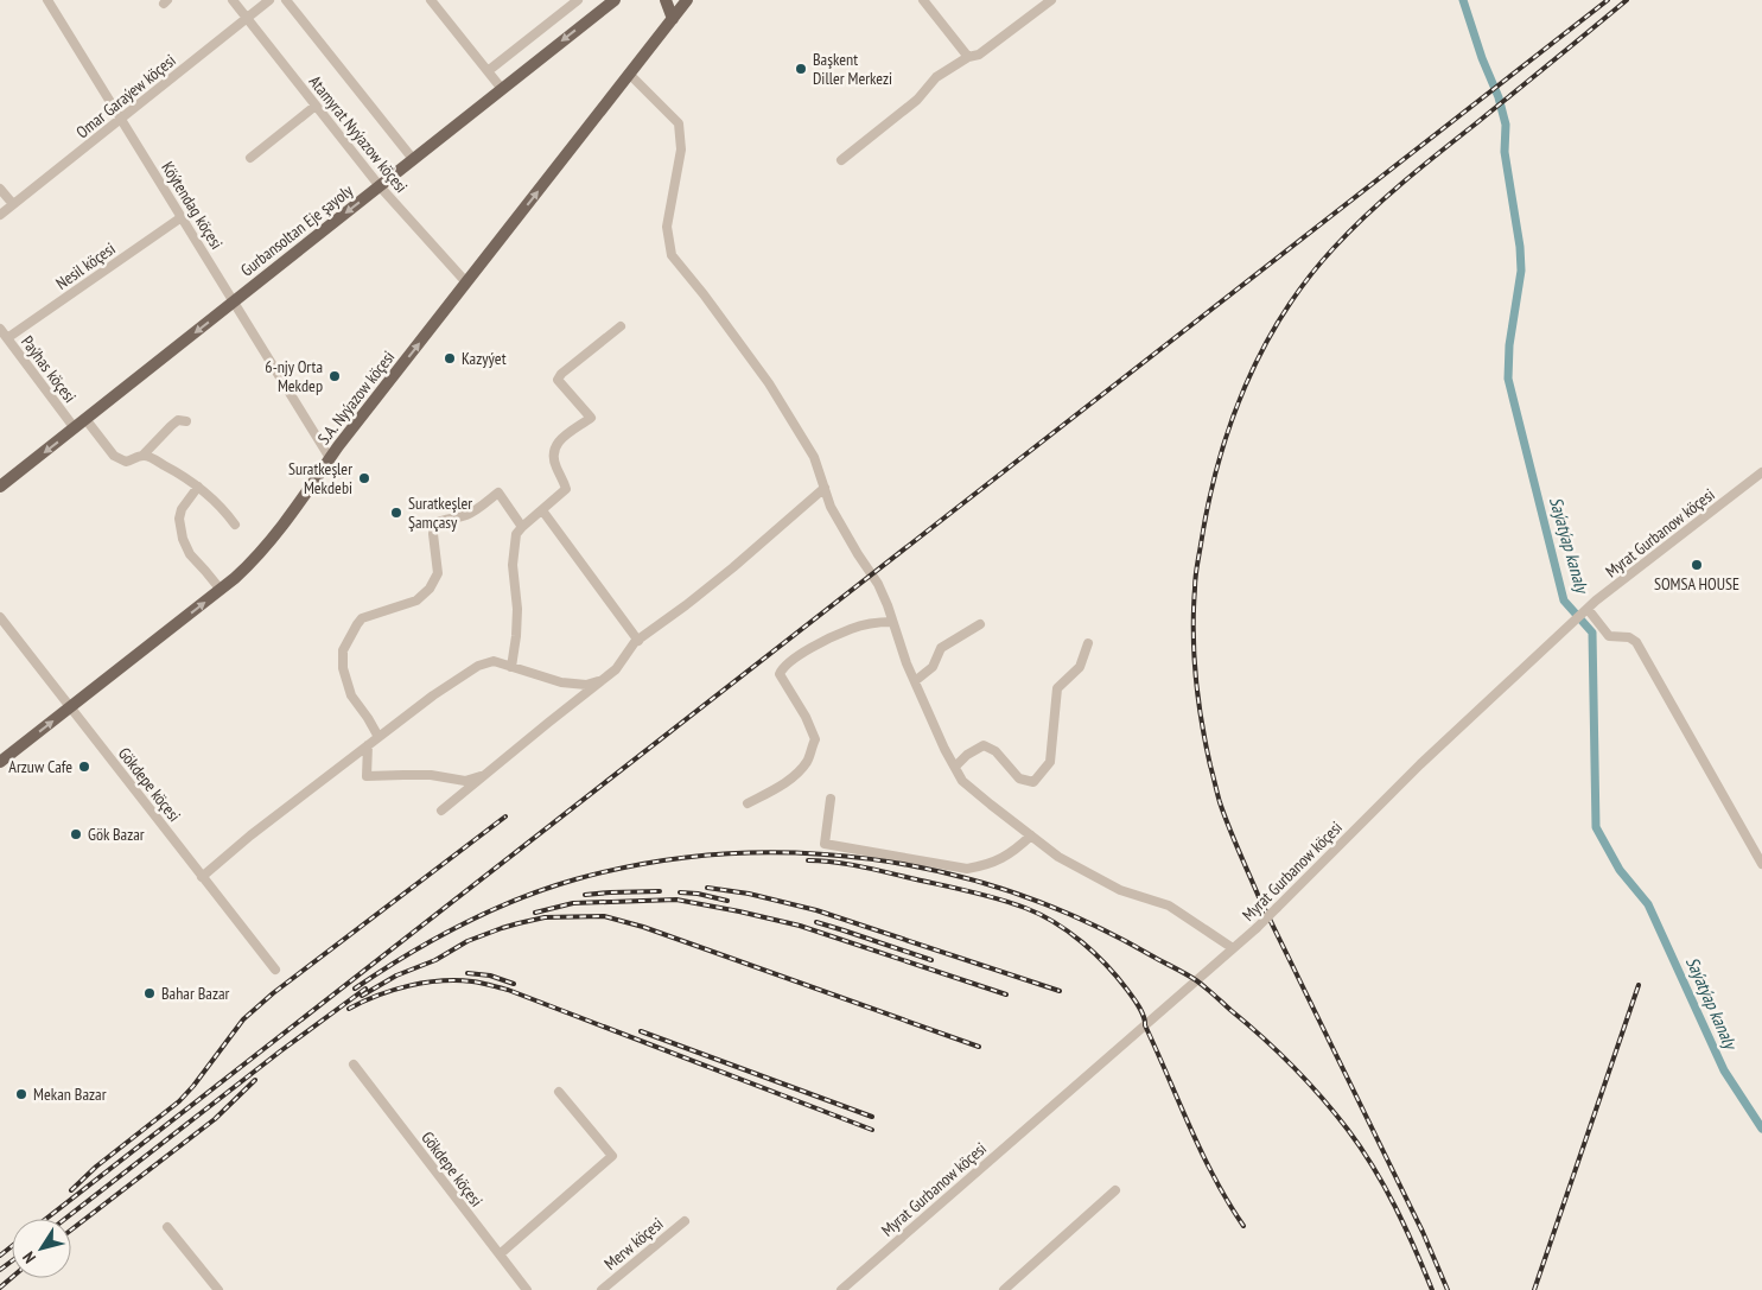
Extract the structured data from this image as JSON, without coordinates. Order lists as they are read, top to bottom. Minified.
{"streets":{"main road":["Gurbansoltan Eje şayoly","S.A. Nyýazow köçesi"],"street":["Omar Garaýew köçesi","Atamyrat Nyýazow köçesi","Köýtendag köçesi","Nesil köçesi","Paýhas köçesi","Myrat Gurbanow köçesi","Gökdepe köçesi","Merw köçesi"]},"crossings":[["Omar Garaýew köçesi","Atamyrat Nyýazow köçesi"],["Omar Garaýew köçesi","Köýtendag köçesi"],["Atamyrat Nyýazow köçesi","Gurbansoltan Eje şayoly"],["Atamyrat Nyýazow köçesi","S.A. Nyýazow köçesi"],["Köýtendag köçesi","Gurbansoltan Eje şayoly"],["Köýtendag köçesi","Nesil köçesi"],["Köýtendag köçesi","S.A. Nyýazow köçesi"],["Gurbansoltan Eje şayoly","Paýhas köçesi"],["Nesil köçesi","Paýhas köçesi"],["S.A. Nyýazow köçesi","Gökdepe köçesi"]],"one_way":["Gurbansoltan Eje şayoly","S.A. Nyýazow köçesi"],"water":["Saýatýap kanaly"],"places":["Başkent Diller Merkezi","Kazyýet","6-njy Orta Mekdep","Suratkeşler Mekdebi","Suratkeşler Şamçasy","SOMSA HOUSE","Arzuw Cafe","Gök Bazar","Bahar Bazar","Mekan Bazar"],"north":"bottom left"}
